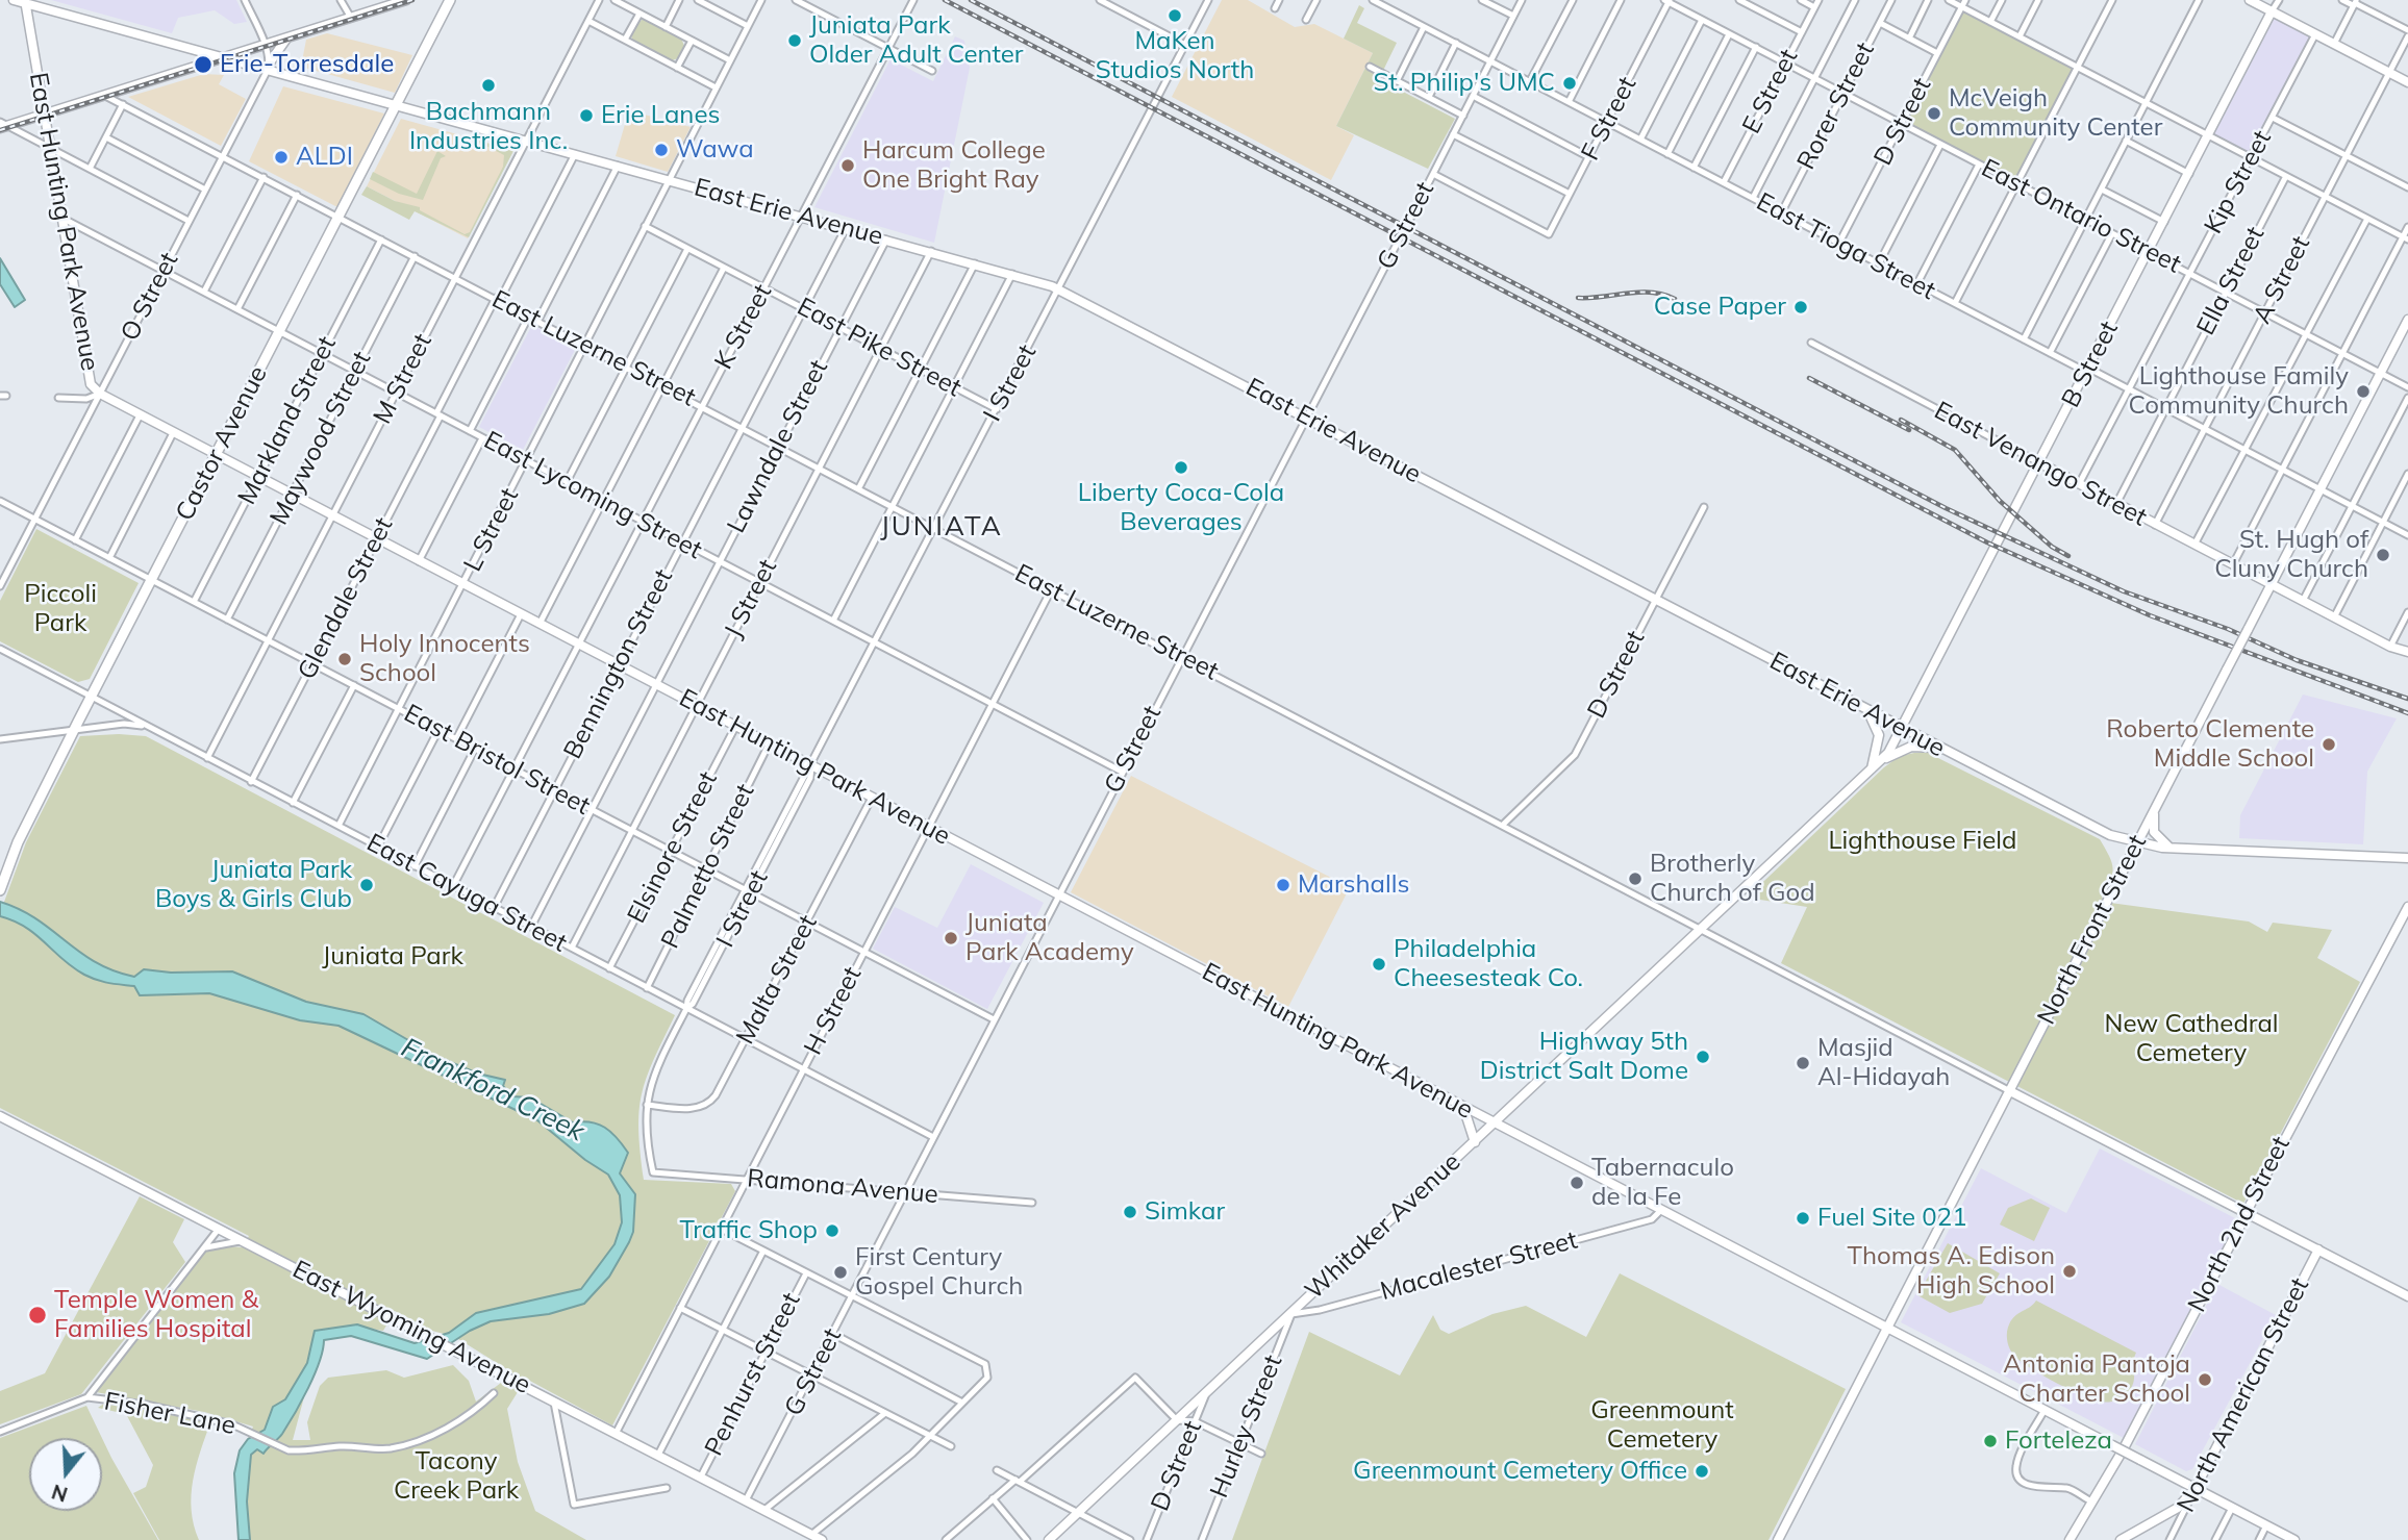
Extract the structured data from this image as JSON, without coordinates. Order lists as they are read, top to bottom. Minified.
{"streets":{"main road":["East Erie Avenue","East Hunting Park Avenue","B Street","Castor Avenue","East Venango Street","North Front Street","North 2nd Street","Whitaker Avenue","East Wyoming Avenue","North American Street"],"street":["E Street","Rorer Street","F Street","D Street","Kip Street","East Ontario Street","G Street","East Tioga Street","A Street","Ella Street","O Street","K Street","East Pike Street","East Luzerne Street","M Street","I Street","Markland Street","Maywood Street","Lawndale Street","East Lycoming Street","L Street","Glendale Street","J Street","Bennington Street","East Bristol Street","Elsinore Street","Palmetto Street","East Cayuga Street","Malta Street","H Street","Ramona Avenue","Macalester Street","Penhurst Street","Fisher Lane","Hurley Street"]},"crossings":[["E Street","East Ontario Street"],["E Street","East Tioga Street"],["Rorer Street","East Ontario Street"],["Rorer Street","East Tioga Street"],["F Street","East Ontario Street"],["F Street","G Street"],["F Street","East Tioga Street"],["D Street","East Erie Avenue"],["D Street","East Ontario Street"],["D Street","East Tioga Street"],["D Street","East Luzerne Street"],["D Street","Whitaker Avenue"],["Kip Street","East Ontario Street"],["Kip Street","East Tioga Street"],["Kip Street","East Venango Street"],["East Erie Avenue","East Hunting Park Avenue"],["East Erie Avenue","G Street"],["East Erie Avenue","O Street"],["East Erie Avenue","K Street"],["East Erie Avenue","B Street"],["East Erie Avenue","M Street"],["East Erie Avenue","I Street"],["East Erie Avenue","Castor Avenue"],["East Erie Avenue","Lawndale Street"],["East Erie Avenue","L Street"],["East Erie Avenue","Glendale Street"],["East Erie Avenue","J Street"],["East Erie Avenue","Bennington Street"],["East Erie Avenue","North Front Street"],["East Erie Avenue","Whitaker Avenue"],["East Ontario Street","A Street"],["East Ontario Street","Ella Street"],["East Ontario Street","B Street"],["East Ontario Street","North Front Street"],["East Hunting Park Avenue","G Street"],["East Hunting Park Avenue","O Street"],["East Hunting Park Avenue","K Street"],["East Hunting Park Avenue","M Street"],["East Hunting Park Avenue","I Street"],["East Hunting Park Avenue","Markland Street"],["East Hunting Park Avenue","Maywood Street"],["East Hunting Park Avenue","Castor Avenue"],["East Hunting Park Avenue","Lawndale Street"],["East Hunting Park Avenue","East Lycoming Street"],["East Hunting Park Avenue","L Street"],["East Hunting Park Avenue","Glendale Street"],["East Hunting Park Avenue","J Street"],["East Hunting Park Avenue","Bennington Street"],["East Hunting Park Avenue","Elsinore Street"],["East Hunting Park Avenue","Palmetto Street"],["East Hunting Park Avenue","North Front Street"],["East Hunting Park Avenue","Malta Street"],["East Hunting Park Avenue","H Street"],["East Hunting Park Avenue","Whitaker Avenue"],["East Hunting Park Avenue","Macalester Street"],["East Hunting Park Avenue","North American Street"],["G Street","East Tioga Street"],["G Street","East Luzerne Street"],["G Street","East Lycoming Street"],["G Street","East Bristol Street"],["G Street","East Cayuga Street"],["G Street","Ramona Avenue"],["G Street","East Wyoming Avenue"],["East Tioga Street","A Street"],["East Tioga Street","Ella Street"],["East Tioga Street","B Street"],["East Tioga Street","North Front Street"],["A Street","East Venango Street"],["Ella Street","East Venango Street"],["O Street","East Luzerne Street"],["O Street","East Lycoming Street"],["O Street","East Bristol Street"],["K Street","East Pike Street"],["K Street","East Luzerne Street"],["K Street","East Lycoming Street"],["K Street","East Bristol Street"],["K Street","East Cayuga Street"],["East Pike Street","I Street"],["East Pike Street","Lawndale Street"],["East Pike Street","L Street"],["East Pike Street","J Street"],["East Pike Street","Bennington Street"],["East Luzerne Street","M Street"],["East Luzerne Street","I Street"],["East Luzerne Street","Markland Street"],["East Luzerne Street","Maywood Street"],["East Luzerne Street","Castor Avenue"],["East Luzerne Street","Lawndale Street"],["East Luzerne Street","L Street"],["East Luzerne Street","Glendale Street"],["East Luzerne Street","J Street"],["East Luzerne Street","Bennington Street"],["East Luzerne Street","North Front Street"],["East Luzerne Street","H Street"],["East Luzerne Street","Whitaker Avenue"],["B Street","East Venango Street"],["B Street","Whitaker Avenue"],["M Street","East Lycoming Street"],["M Street","East Bristol Street"],["M Street","East Cayuga Street"],["I Street","East Lycoming Street"],["I Street","East Bristol Street"],["I Street","East Cayuga Street"],["I Street","Malta Street"],["I Street","Ramona Avenue"],["Markland Street","East Lycoming Street"],["Markland Street","East Bristol Street"],["Maywood Street","East Lycoming Street"],["Maywood Street","East Bristol Street"],["Castor Avenue","East Lycoming Street"],["Castor Avenue","East Bristol Street"],["Castor Avenue","East Cayuga Street"],["Lawndale Street","East Lycoming Street"],["Lawndale Street","East Bristol Street"],["Lawndale Street","East Cayuga Street"],["East Venango Street","North Front Street"],["East Lycoming Street","L Street"],["East Lycoming Street","Glendale Street"],["East Lycoming Street","J Street"],["East Lycoming Street","Bennington Street"],["East Lycoming Street","H Street"],["L Street","East Bristol Street"],["L Street","East Cayuga Street"],["Glendale Street","East Bristol Street"],["Glendale Street","East Cayuga Street"],["J Street","East Bristol Street"],["J Street","East Cayuga Street"],["Bennington Street","East Bristol Street"],["Bennington Street","East Cayuga Street"],["East Bristol Street","Elsinore Street"],["East Bristol Street","Palmetto Street"],["East Bristol Street","Malta Street"],["East Bristol Street","H Street"],["Elsinore Street","East Cayuga Street"],["Palmetto Street","East Cayuga Street"],["East Cayuga Street","Malta Street"],["East Cayuga Street","H Street"],["H Street","Ramona Avenue"],["H Street","East Wyoming Avenue"],["Whitaker Avenue","Macalester Street"],["Whitaker Avenue","Hurley Street"],["Macalester Street","Hurley Street"],["East Wyoming Avenue","Penhurst Street"]],"districts":["JUNIATA"],"water":["Frankford Creek"],"parks":["Piccoli Park","Lighthouse Field","Juniata Park","New Cathedral Cemetery","Greenmount Cemetery","Tacony Creek Park"],"places":["MaKen Studios North","Juniata Park Older Adult Center","Erie-Torresdale","St. Philip's UMC","Bachmann Industries Inc.","McVeigh Community Center","Erie Lanes","Wawa","ALDI","Harcum College One Bright Ray","Case Paper","Lighthouse Family Community Church","Liberty Coca-Cola Beverages","St. Hugh of Cluny Church","Holy Innocents School","Roberto Clemente Middle School","Brotherly Church of God","Juniata Park Boys & Girls Club","Marshalls","Juniata Park Academy","Philadelphia Cheesesteak Co.","Highway 5th District Salt Dome","Masjid Al-Hidayah","Tabernaculo de la Fe","Simkar","Fuel Site 021","Traffic Shop","Thomas A. Edison High School","First Century Gospel Church","Temple Women & Families Hospital","Antonia Pantoja Charter School","Forteleza","Greenmount Cemetery Office"],"north":"bottom"}
